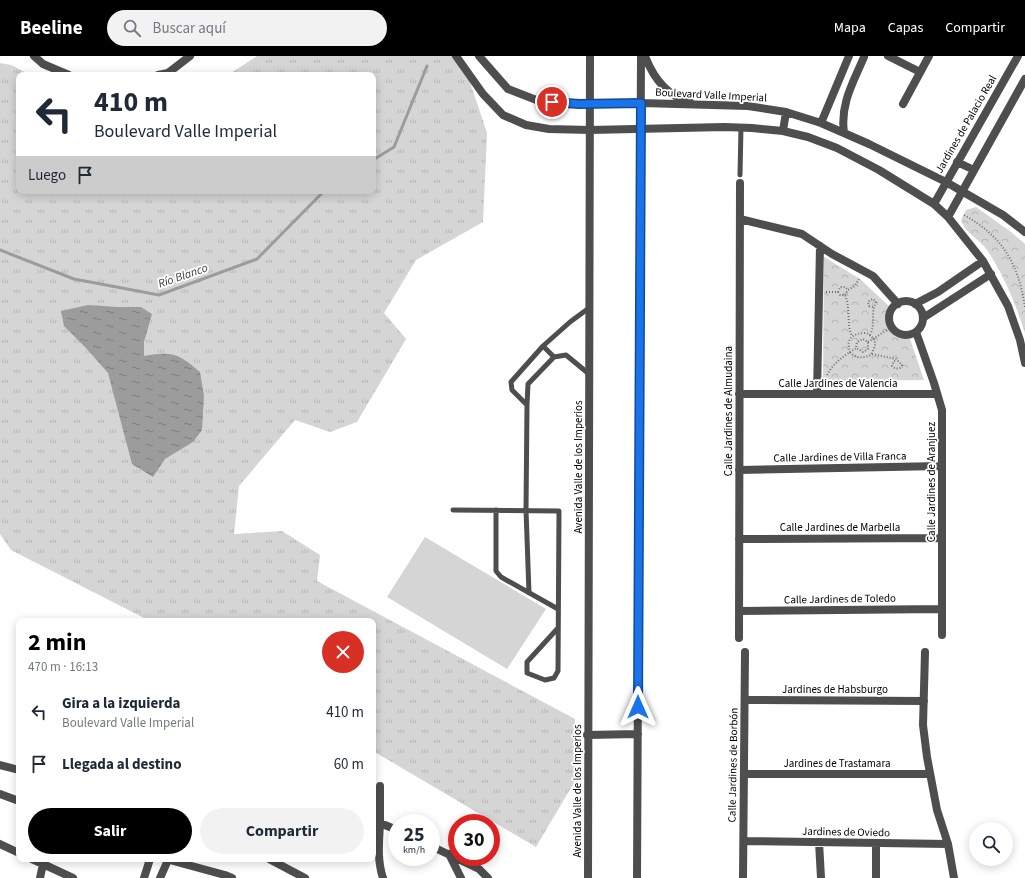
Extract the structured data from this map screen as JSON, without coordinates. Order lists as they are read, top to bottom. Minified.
{"streets":{"street":["Boulevard Valle Imperial","Jardines de Palacio Real","Calle Jardines de Valencia","Calle Jardines de Almudaina","Calle Jardines de Villa Franca","Avenida Valle de los Imperios","Calle Jardines de Aranjuez","Calle Jardines de Marbella","Calle Jardines de Toledo","Jardines de Habsburgo","Jardines de Trastamara","Calle Jardines de Borbón","Jardines de Oviedo"]},"crossings":[["Boulevard Valle Imperial","Jardines de Palacio Real"],["Boulevard Valle Imperial","Avenida Valle de los Imperios"],["Calle Jardines de Valencia","Calle Jardines de Almudaina"],["Calle Jardines de Valencia","Calle Jardines de Aranjuez"],["Calle Jardines de Almudaina","Calle Jardines de Villa Franca"],["Calle Jardines de Almudaina","Calle Jardines de Marbella"],["Calle Jardines de Almudaina","Calle Jardines de Toledo"],["Calle Jardines de Villa Franca","Calle Jardines de Aranjuez"],["Calle Jardines de Aranjuez","Calle Jardines de Marbella"],["Calle Jardines de Aranjuez","Calle Jardines de Toledo"],["Jardines de Habsburgo","Calle Jardines de Borbón"],["Jardines de Trastamara","Calle Jardines de Borbón"],["Calle Jardines de Borbón","Jardines de Oviedo"]],"water":["Río Blanco"],"page":{"header":"Beeline","search":"Buscar aquí","nav":["Mapa","Capas","Compartir"],"turn":["410 m","Boulevard Valle Imperial"],"then":"Luego","heading":["2 min","470 m · 16:13"],"list":[{"name":"Gira a la izquierda","note":"Boulevard Valle Imperial","value":"410 m"},{"name":"Llegada al destino","value":"60 m"}],"buttons":["Salir","Compartir"],"speed":"25 km/h","limit":"30"}}
